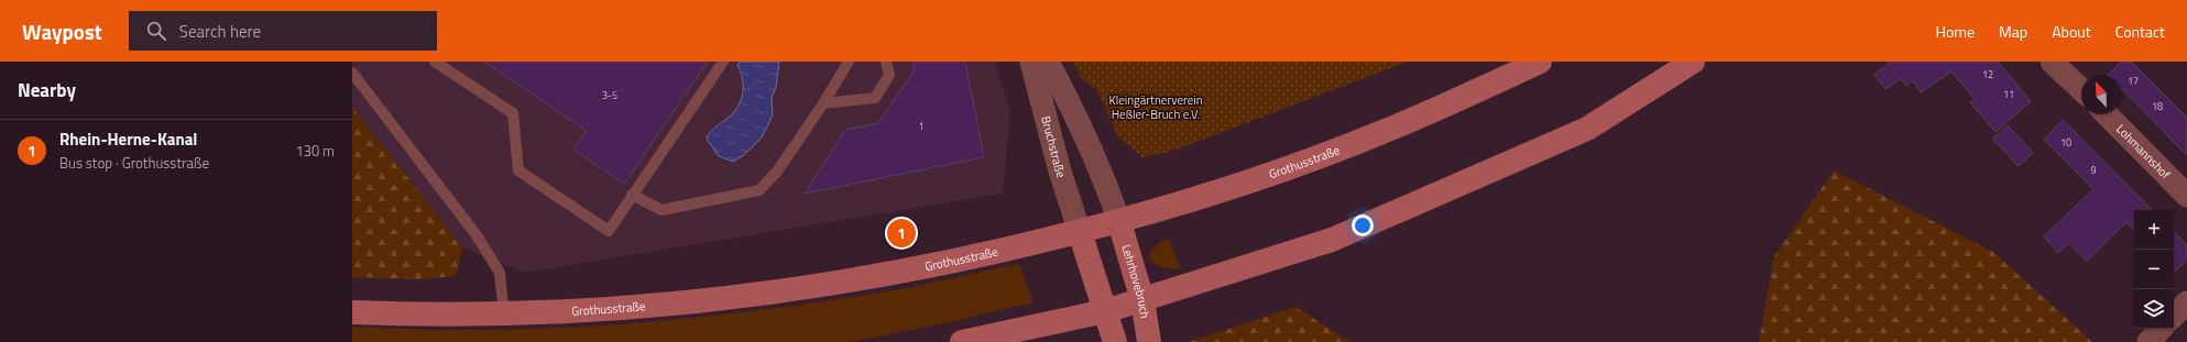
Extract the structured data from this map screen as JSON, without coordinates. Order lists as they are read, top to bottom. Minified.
{"streets":{"main road":["Grothusstraße","Lehrhovebruch"],"street":["Bruchstraße","Lohmannshof"]},"crossings":[["Bruchstraße","Grothusstraße"],["Grothusstraße","Lehrhovebruch"]],"parks":["Kleingärtnerverein Heßler-Bruch e.V."],"house_numbers":["12","17","11","3-5","18","1","10","9"],"north":"top left","page":{"header":"Waypost","search":"Search here","nav":["Home","Map","About","Contact"],"heading":"Nearby","list":[{"mark":"1","name":"Rhein-Herne-Kanal","note":"Bus stop · Grothusstraße","value":"130 m"}],"map_buttons":["+","−"],"pins":"1"}}
